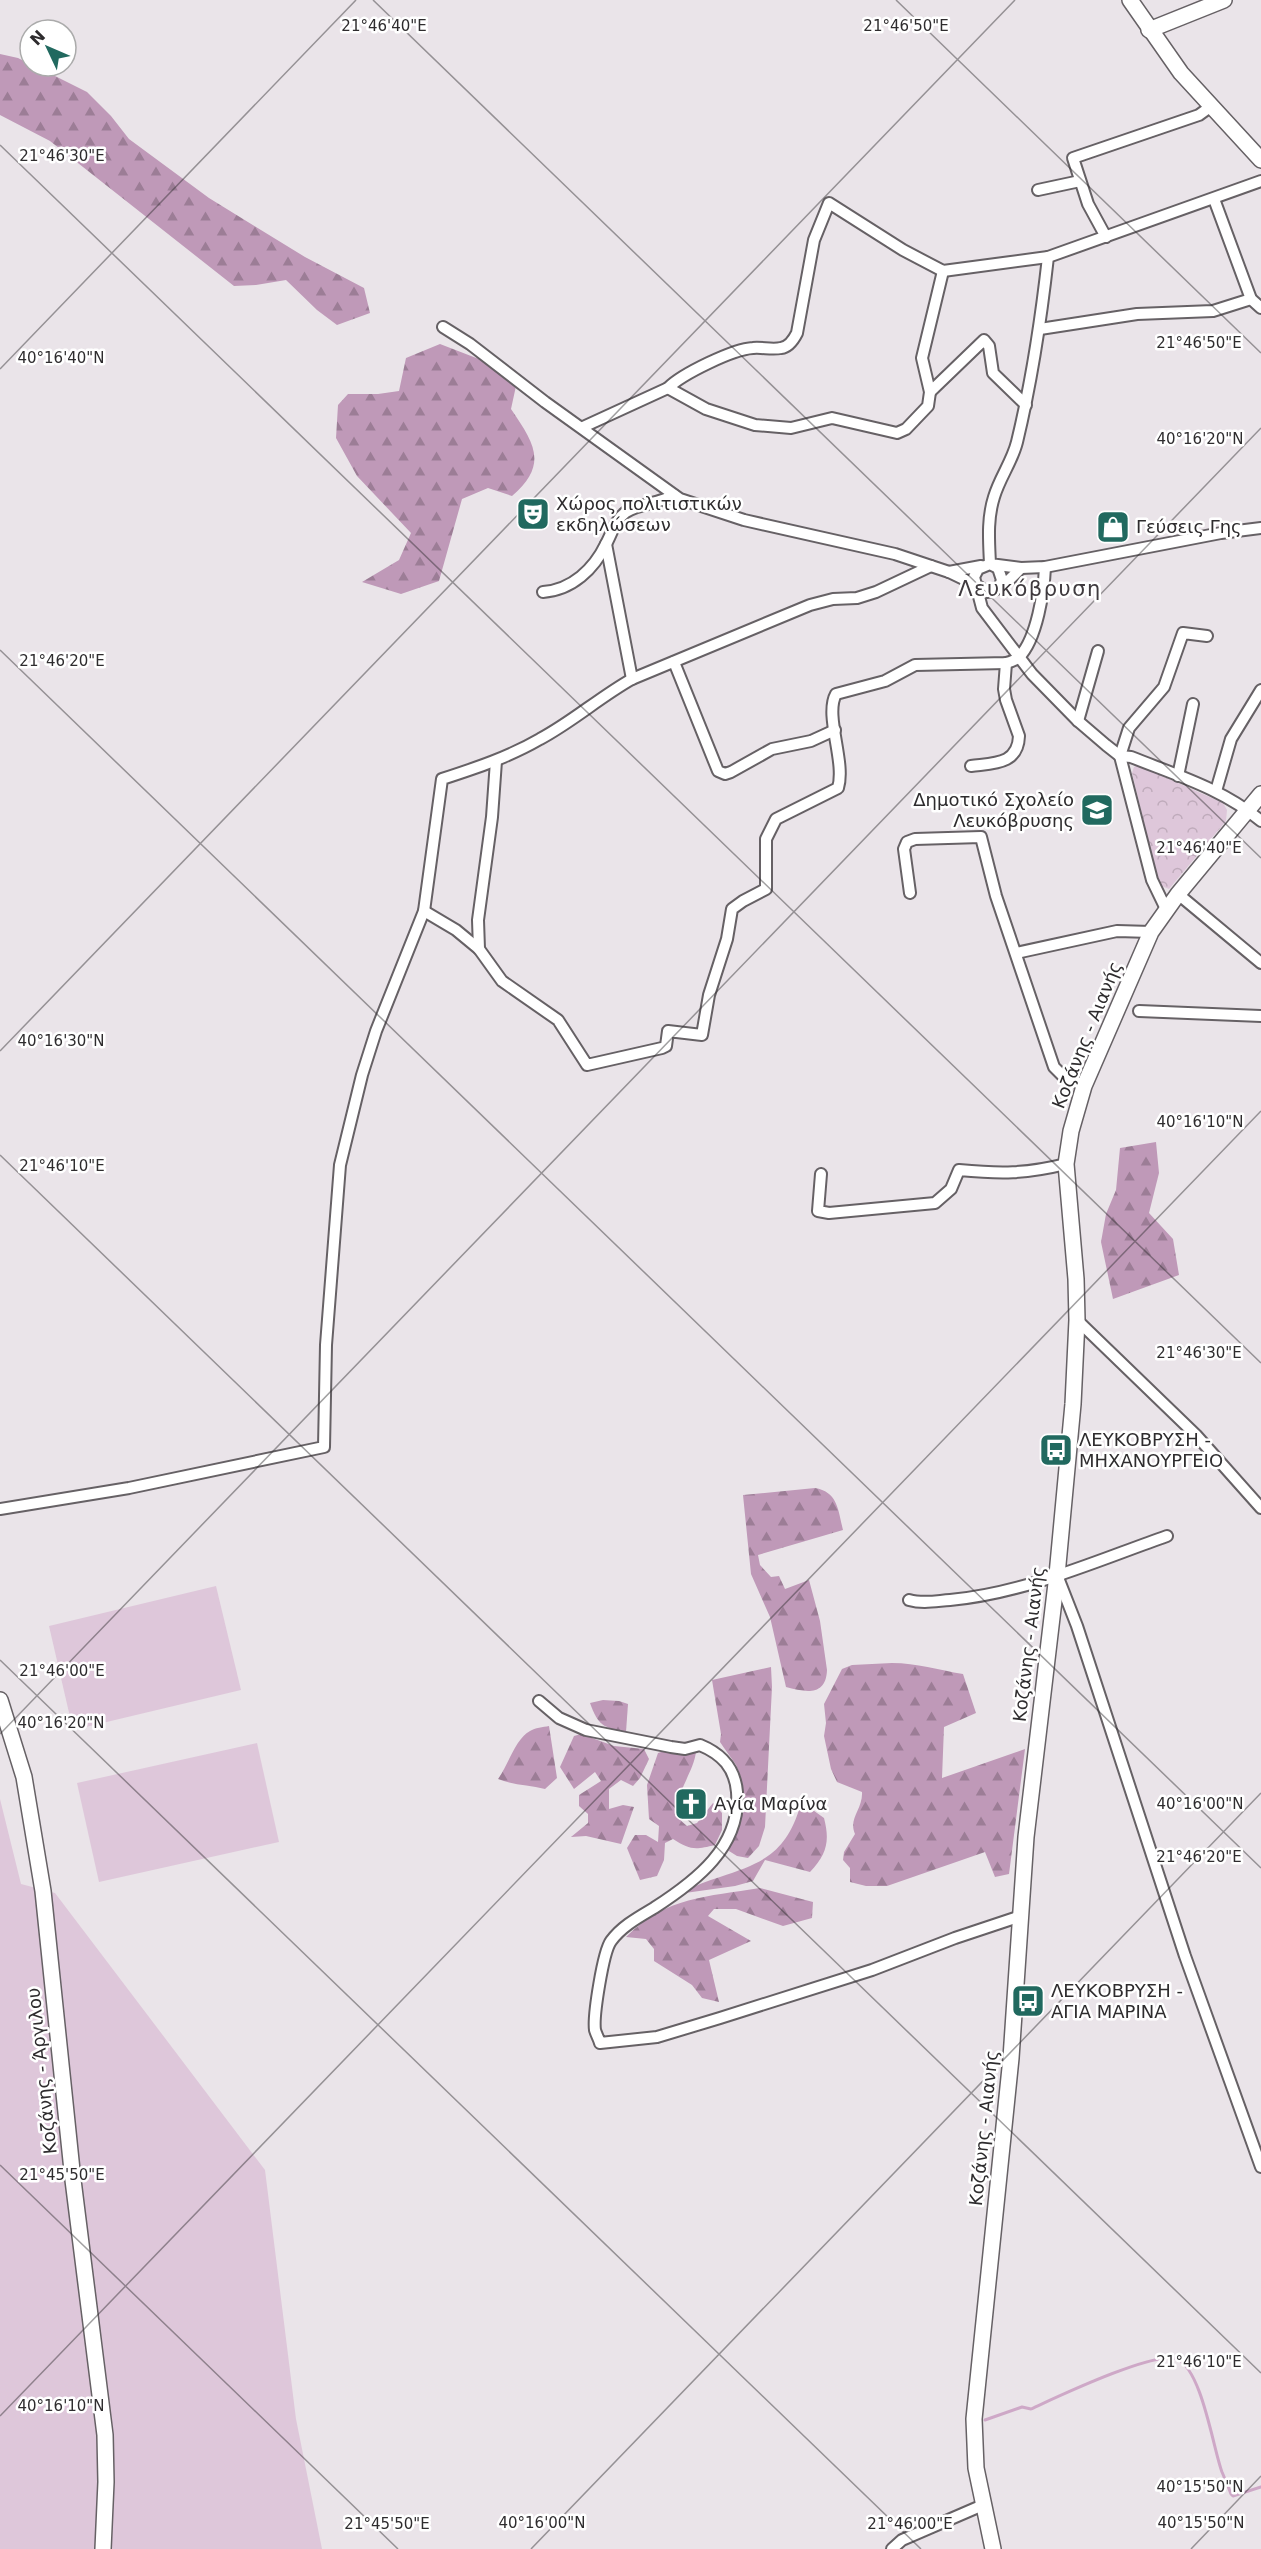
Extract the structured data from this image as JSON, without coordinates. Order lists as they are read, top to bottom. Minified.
{"streets":{"main road":["Κοζάνης - Αιανής","Κοζάνης - Άργιλου"]},"districts":["Λευκόβρυση"],"places":{"theatre":["Χώρος πολιτιστικών εκδηλώσεων"],"shop":["Γεύσεις Γης"],"school or university":["Δημοτικό Σχολείο Λευκόβρυσης"],"bus stop":["ΛΕΥΚΟΒΡΥΣΗ - ΜΗΧΑΝΟΥΡΓΕΙΟ","ΛΕΥΚΟΒΡΥΣΗ - ΑΓΙΑ ΜΑΡΙΝΑ"],"church":["Αγία Μαρίνα"]},"north":"top left","coordinates":["21°46'40\"E","21°46'50\"E","21°46'30\"E","40°16'40\"N","40°16'20\"N","21°46'20\"E","40°16'30\"N","40°16'10\"N","21°46'10\"E","21°46'00\"E","40°16'00\"N","21°45'50\"E","40°15'50\"N"]}
